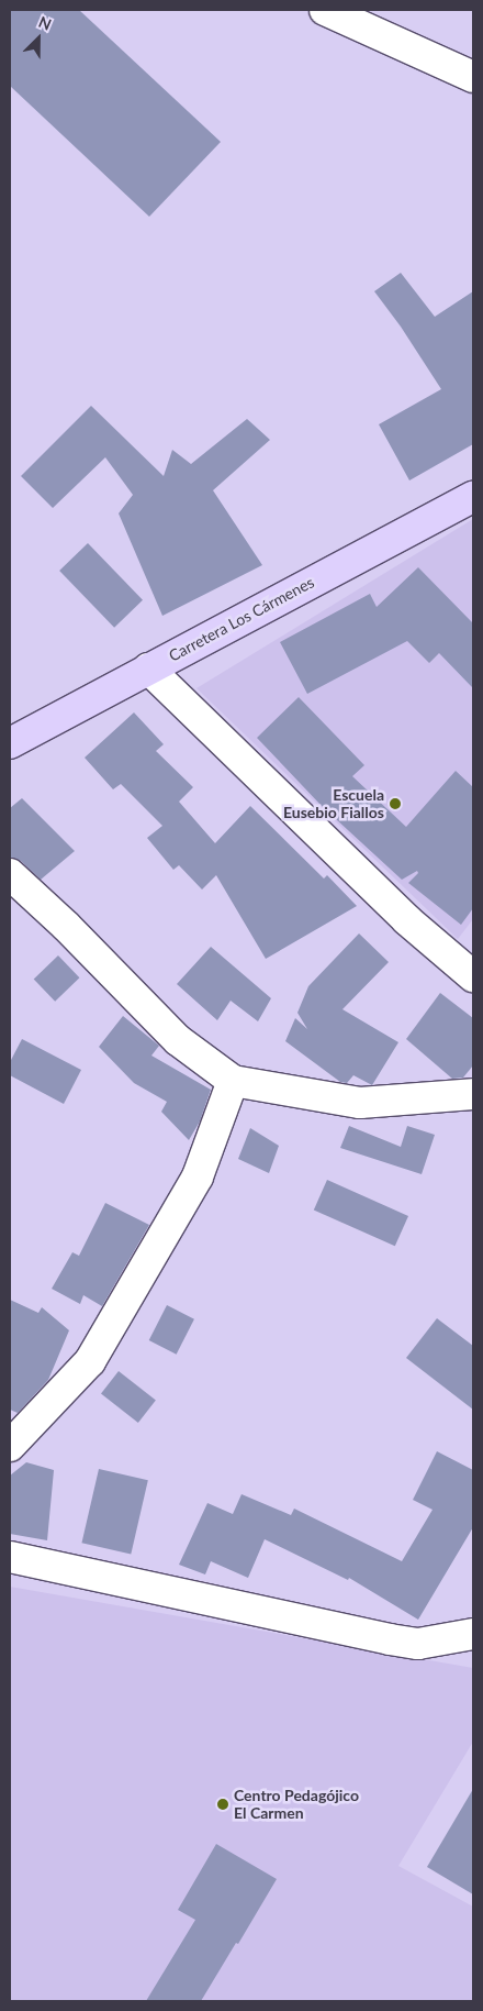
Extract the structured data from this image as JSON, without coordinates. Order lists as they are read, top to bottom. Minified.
{"streets":{"main road":["Carretera Los Cármenes"]},"places":["Escuela Eusebio Fiallos","Centro Pedagójico El Carmen"],"north":"top right"}
